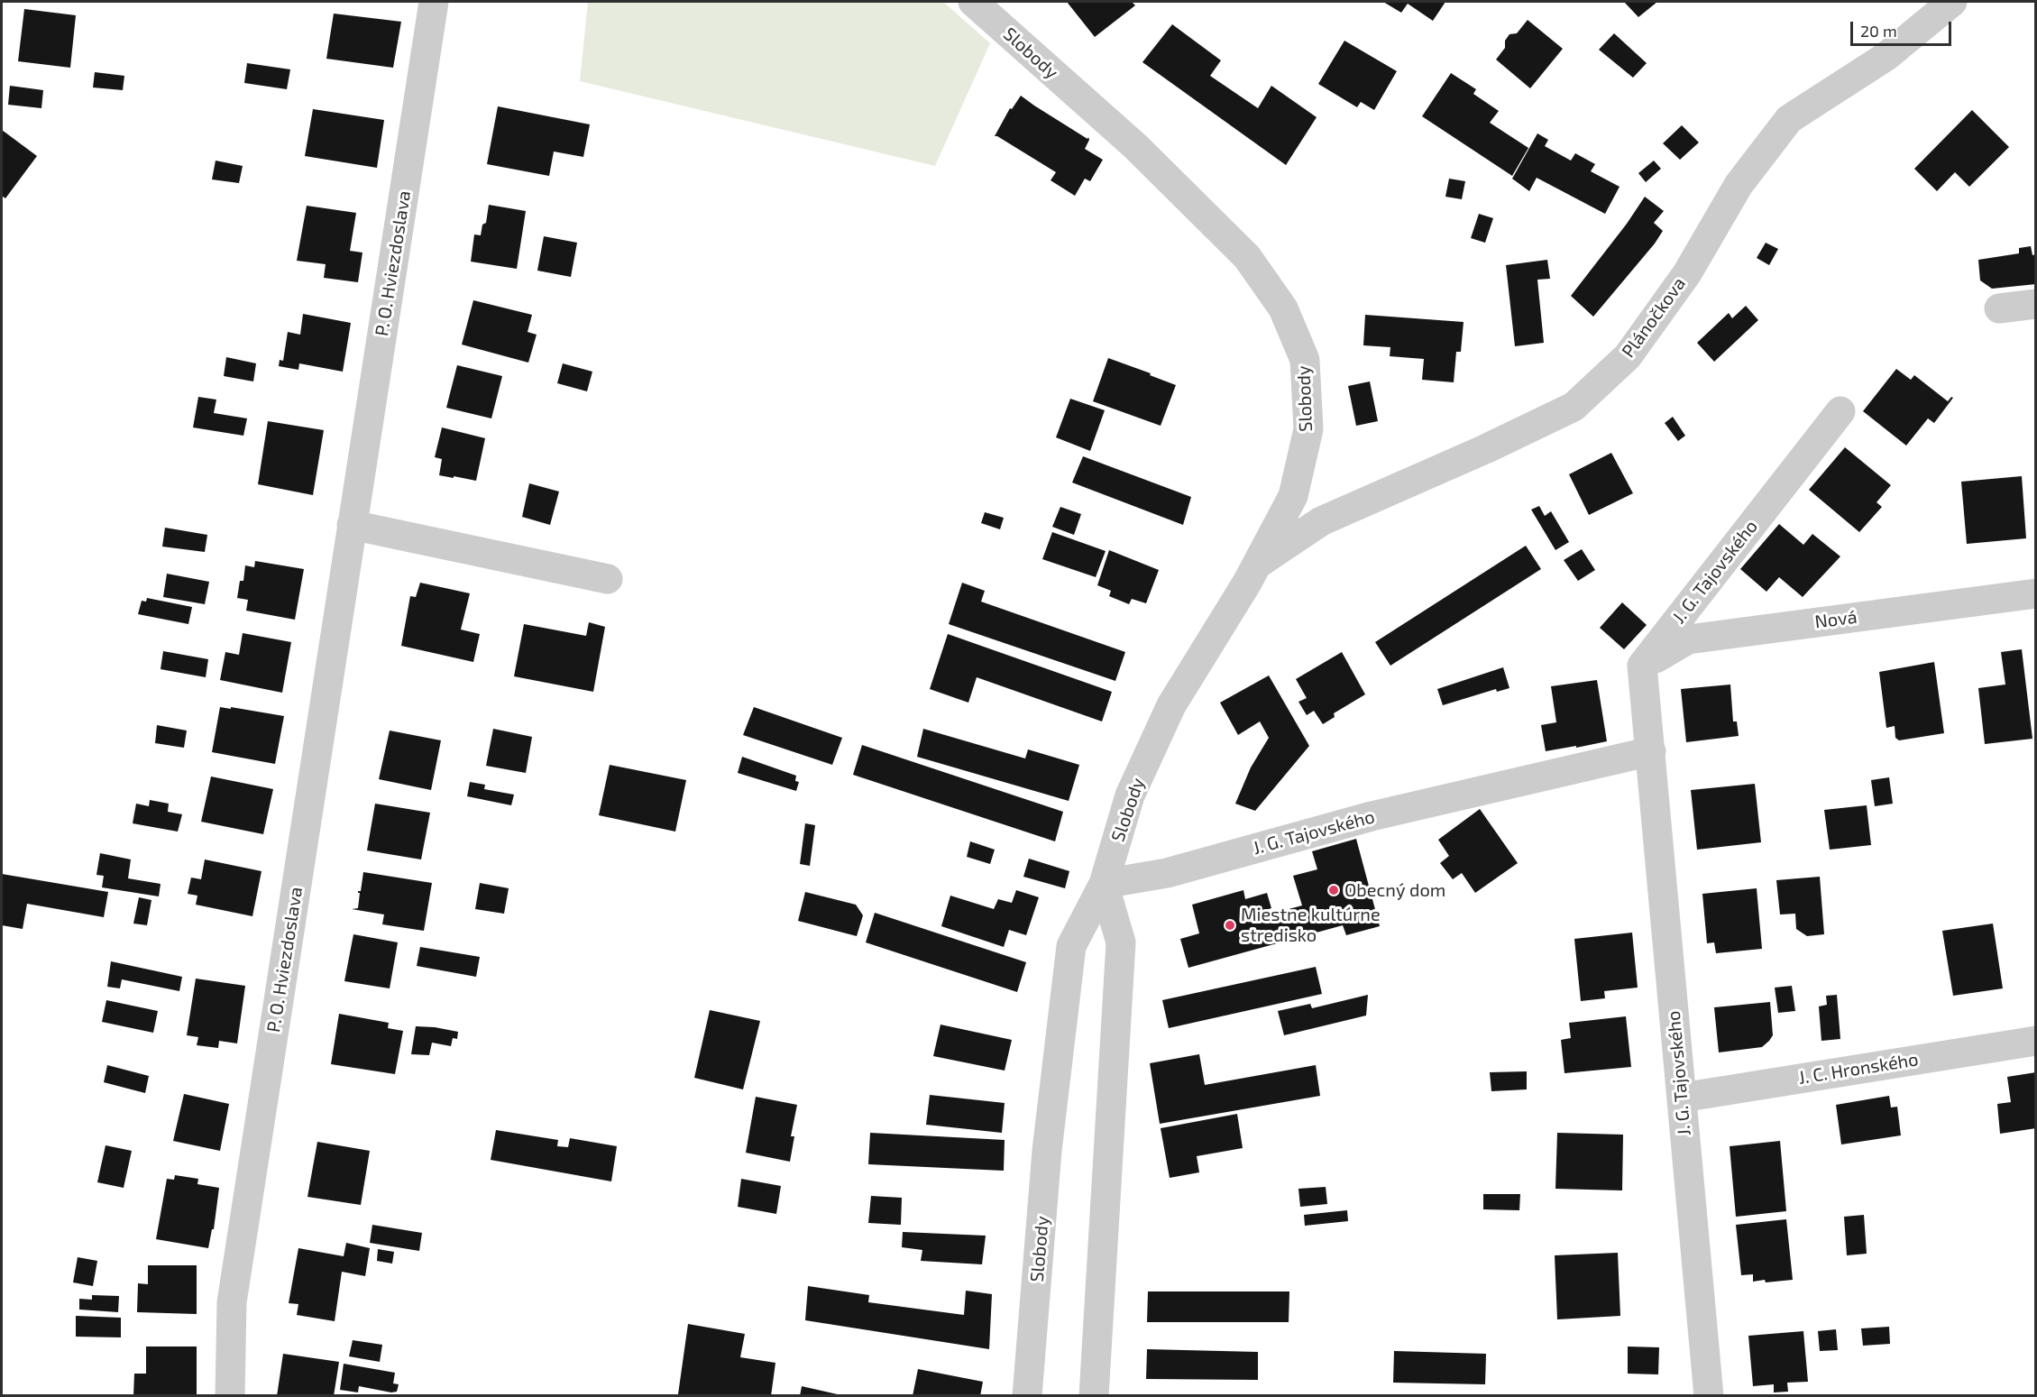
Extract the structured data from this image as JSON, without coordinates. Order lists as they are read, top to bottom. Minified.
{"streets":{"street":["Slobody","P. O. Hviezdoslava","Plánočkova","J. G. Tajovského","Nová","J. C. Hronského"]},"crossings":[["Slobody","Plánočkova"],["Slobody","J. G. Tajovského"],["J. G. Tajovského","Nová"],["J. G. Tajovského","J. C. Hronského"]],"places":["Obecný dom","Miestne kultúrne stredisko"],"scale_bar":"20 m"}
